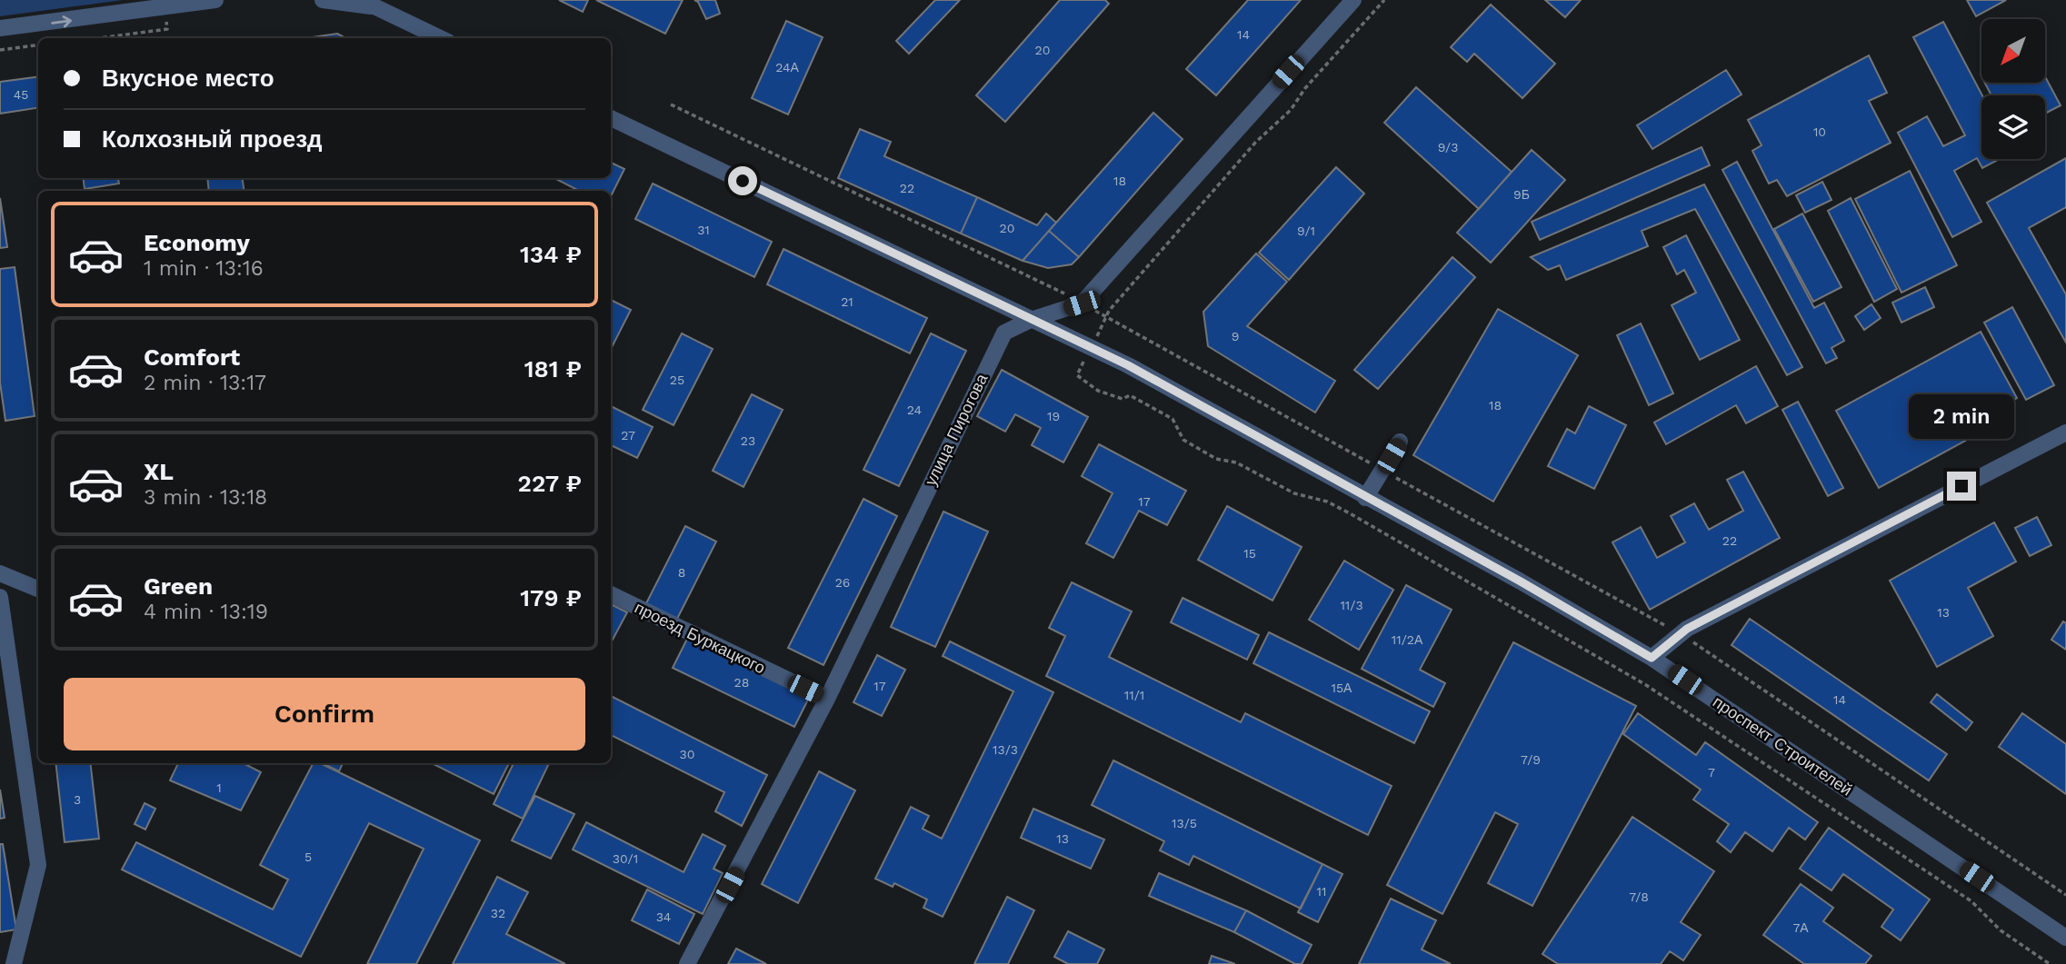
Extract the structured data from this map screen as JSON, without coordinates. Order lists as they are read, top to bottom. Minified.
{"streets":{"street":["улица Пирогова","проезд Буркацкого","проспект Строителей"]},"crossings":[["улица Пирогова","проезд Буркацкого"],["улица Пирогова","проспект Строителей"]],"house_numbers":["14","20","24А","45","10","9/3","18","22","9Б","20","31","9/1","21","9","25","18","24","19","27","23","17","22","15","8","26","11/3","13","11/2А","28","17","15А","11/1","14","13/3","30","7/9","7","1","3","13/5","13","5","30/1","11","7/8","32","34","7А"],"north":"bottom left","page":{"banner":["Вкусное место","Колхозный проезд"],"list":[{"name":"Economy","note":"1 min · 13:16","value":"134 ₽"},{"name":"Comfort","note":"2 min · 13:17","value":"181 ₽"},{"name":"XL","note":"3 min · 13:18","value":"227 ₽"},{"name":"Green","note":"4 min · 13:19","value":"179 ₽"}],"bubble":"2 min","buttons":"Confirm"}}
